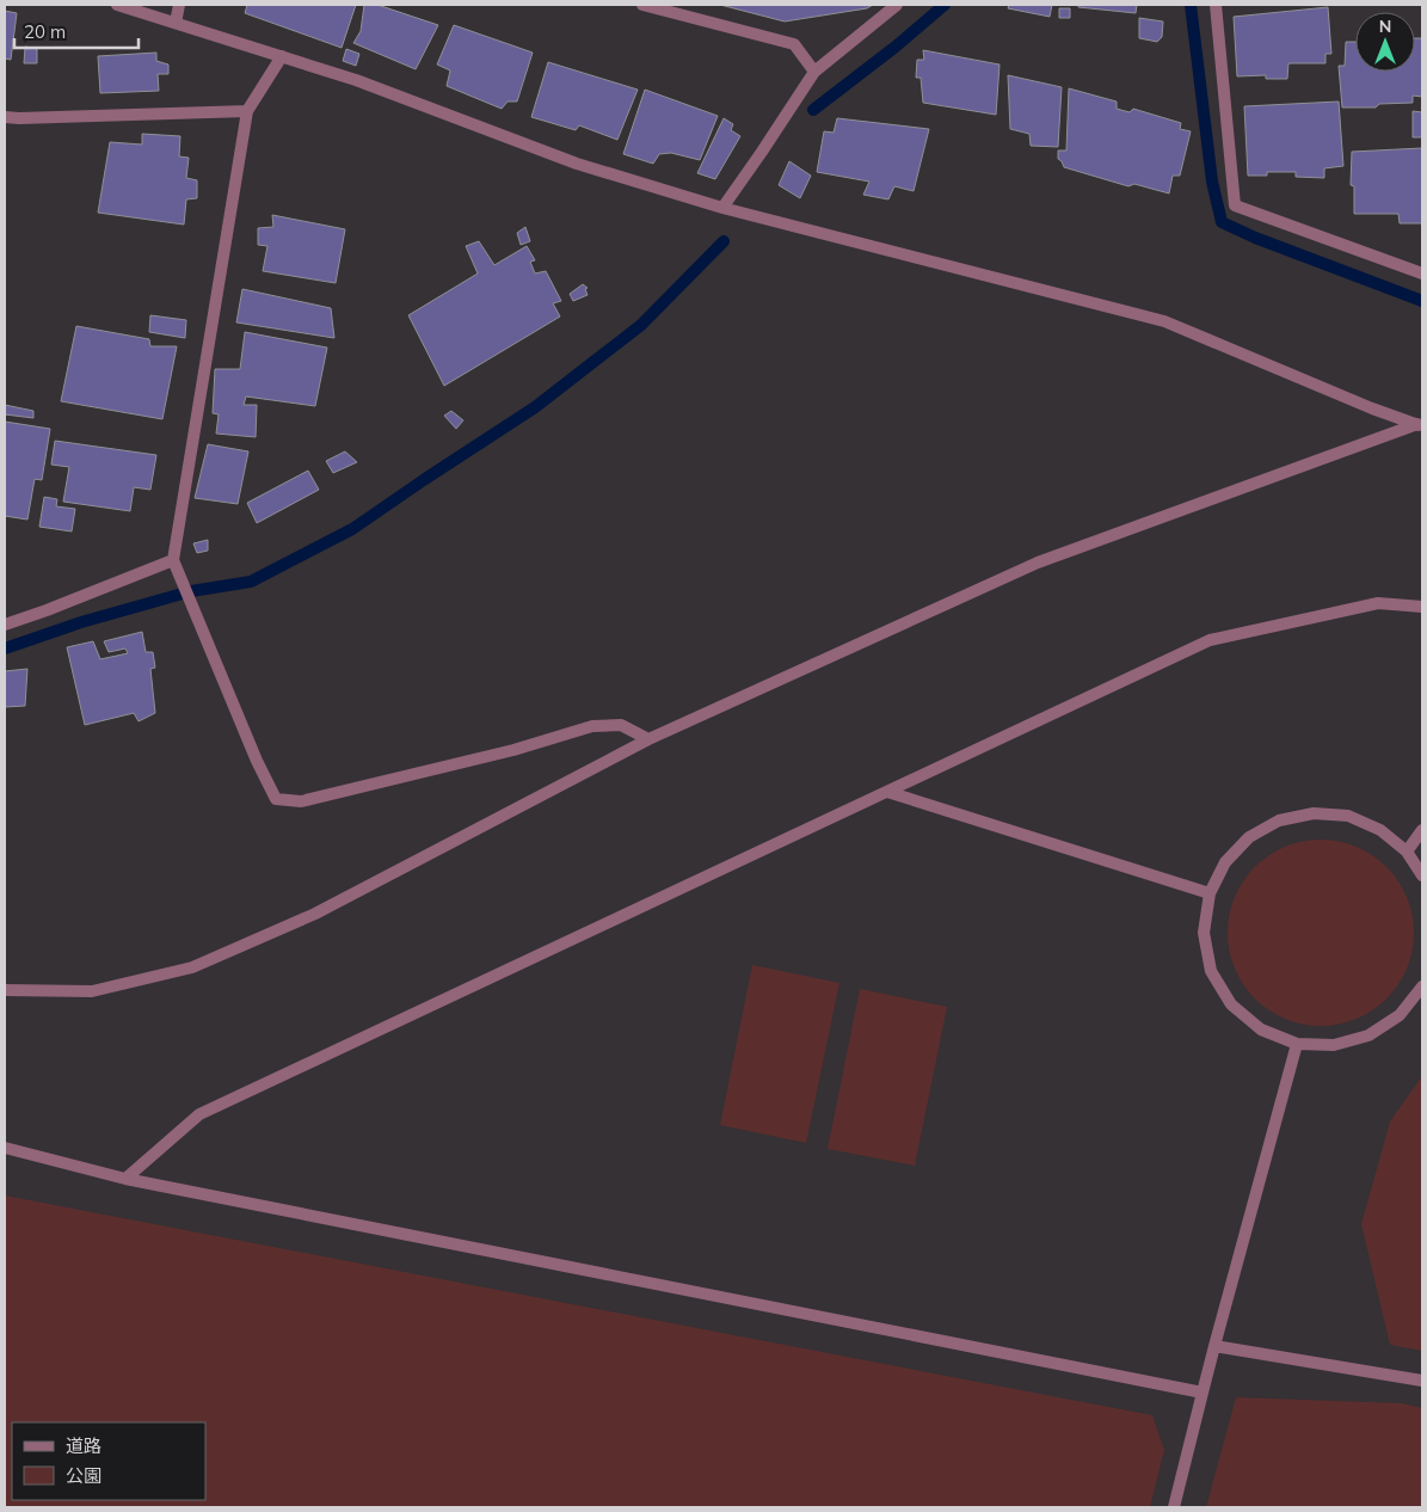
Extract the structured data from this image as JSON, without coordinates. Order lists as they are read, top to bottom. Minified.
{"legend":["道路","公園"],"scale_bar":"20 m","north":"top"}
